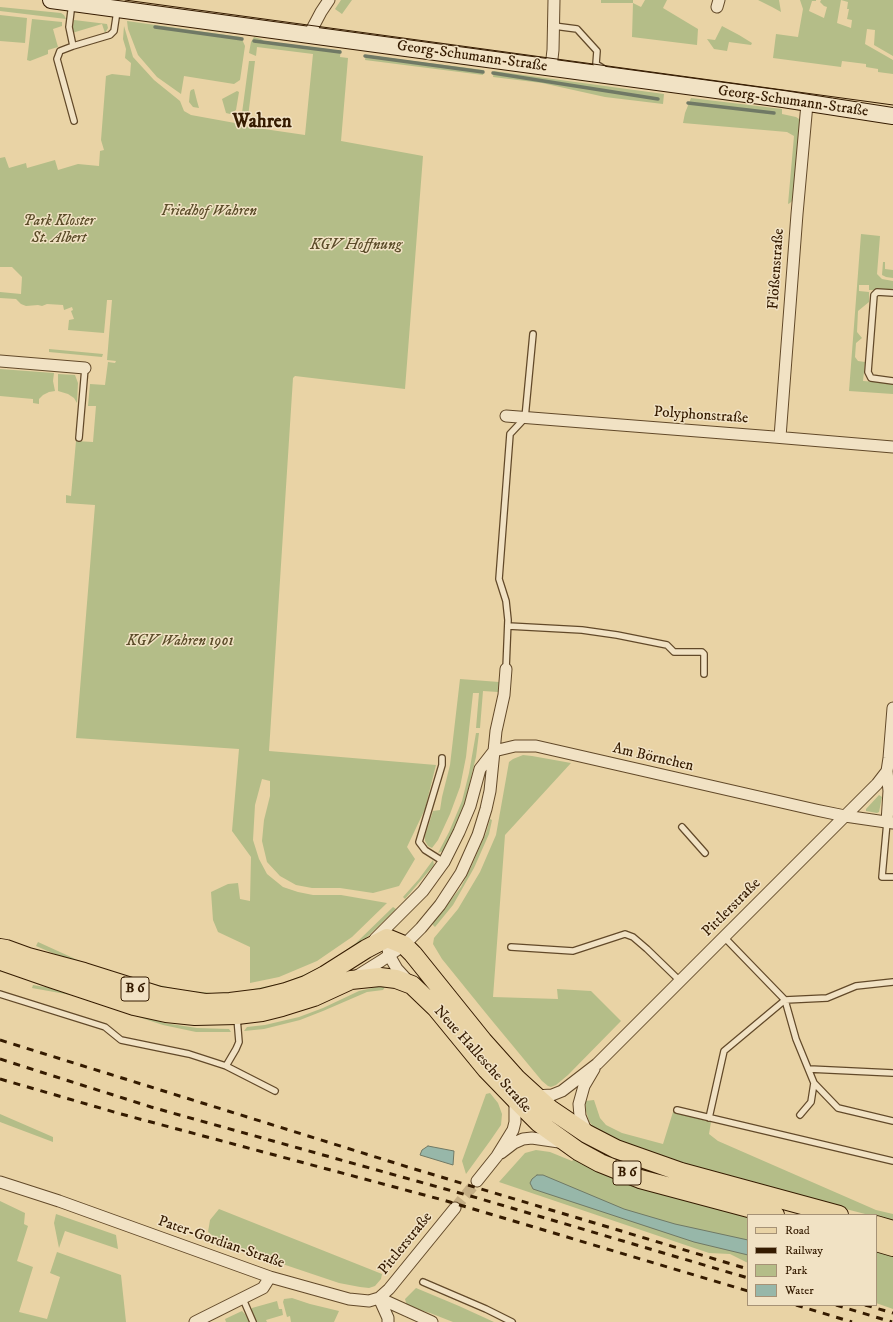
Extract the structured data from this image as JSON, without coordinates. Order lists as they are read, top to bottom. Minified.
{"streets":{"main road":["B 6","Neue Hallesche Straße"],"street":["Georg-Schumann-Straße","Flößenstraße","Polyphonstraße","Am Börnchen","Pittlerstraße","Pater-Gordian-Straße"]},"crossings":[["Georg-Schumann-Straße","Flößenstraße"],["Flößenstraße","Polyphonstraße"],["Am Börnchen","Pittlerstraße"],["Pittlerstraße","Neue Hallesche Straße"],["Pittlerstraße","Pater-Gordian-Straße"],["B 6","Neue Hallesche Straße"]],"districts":["Wahren"],"parks":["Friedhof Wahren","Park Kloster St. Albert","KGV Hoffnung","KGV Wahren 1901"],"legend":["Road","Railway","Park","Water"]}
